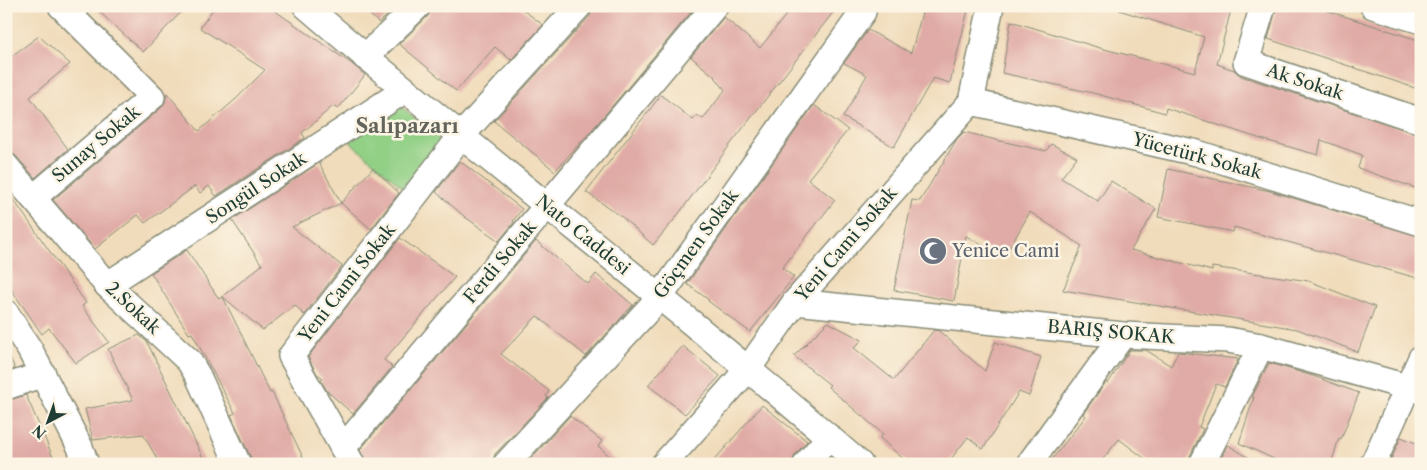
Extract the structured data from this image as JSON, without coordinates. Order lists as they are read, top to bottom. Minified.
{"streets":{"street":["Ak Sokak","Sunay Sokak","Yücetürk Sokak","Songül Sokak","Nato Caddesi","Göçmen Sokak","Yeni Cami Sokak","Ferdi Sokak","2.Sokak","BARIŞ SOKAK"]},"crossings":[["Sunay Sokak","2.Sokak"],["Yücetürk Sokak","Yeni Cami Sokak"],["Songül Sokak","Nato Caddesi"],["Songül Sokak","2.Sokak"],["Nato Caddesi","Göçmen Sokak"],["Nato Caddesi","Yeni Cami Sokak"],["Nato Caddesi","Ferdi Sokak"],["Yeni Cami Sokak","Ferdi Sokak"],["Yeni Cami Sokak","BARIŞ SOKAK"]],"districts":["Salıpazarı"],"places":{"mosque":["Yenice Cami"]},"north":"bottom left"}
